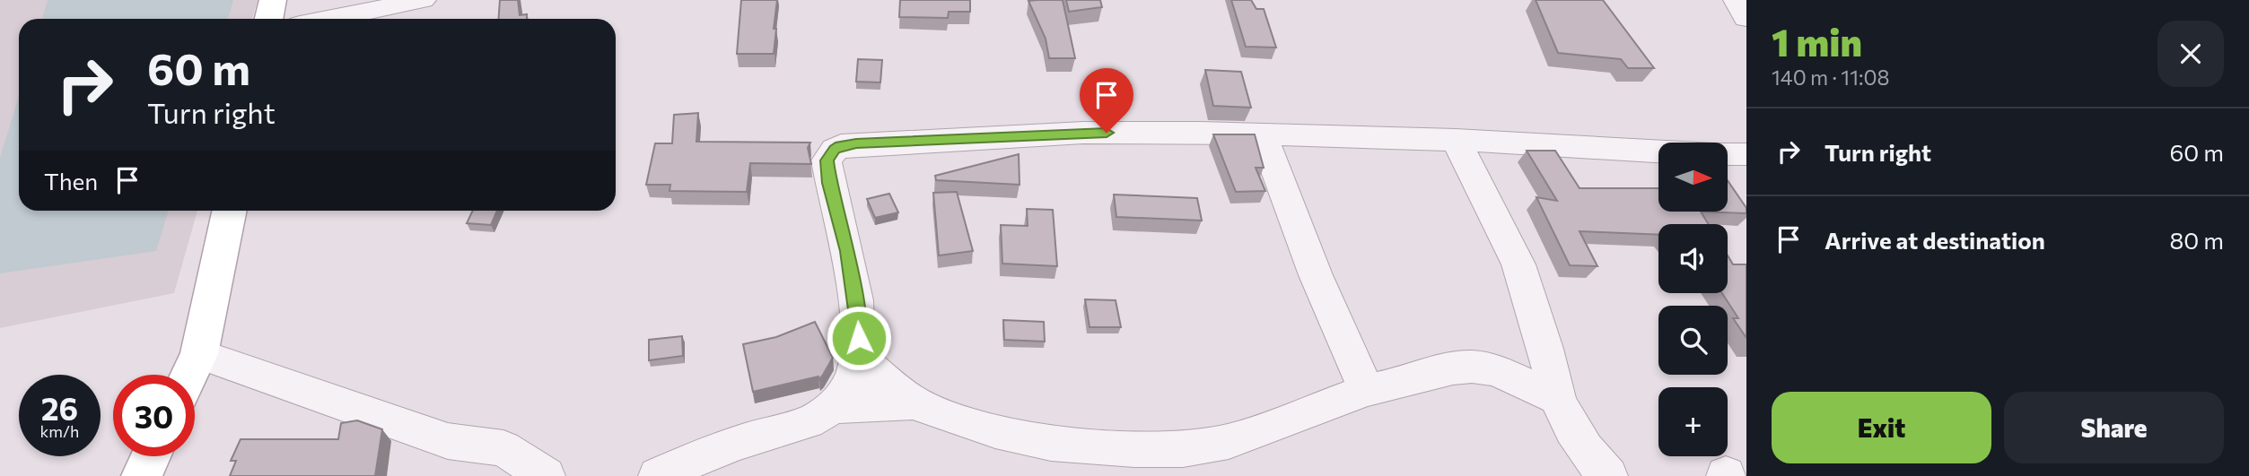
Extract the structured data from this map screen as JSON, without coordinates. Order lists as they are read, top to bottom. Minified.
{"north":"right","page":{"heading":["1 min","140 m · 11:08"],"turn":["60 m","Turn right"],"list":[{"name":"Turn right","value":"60 m"},{"name":"Arrive at destination","value":"80 m"}],"map_buttons":"+","then":"Then","speed":"26 km/h","limit":"30","buttons":["Exit","Share"]}}
